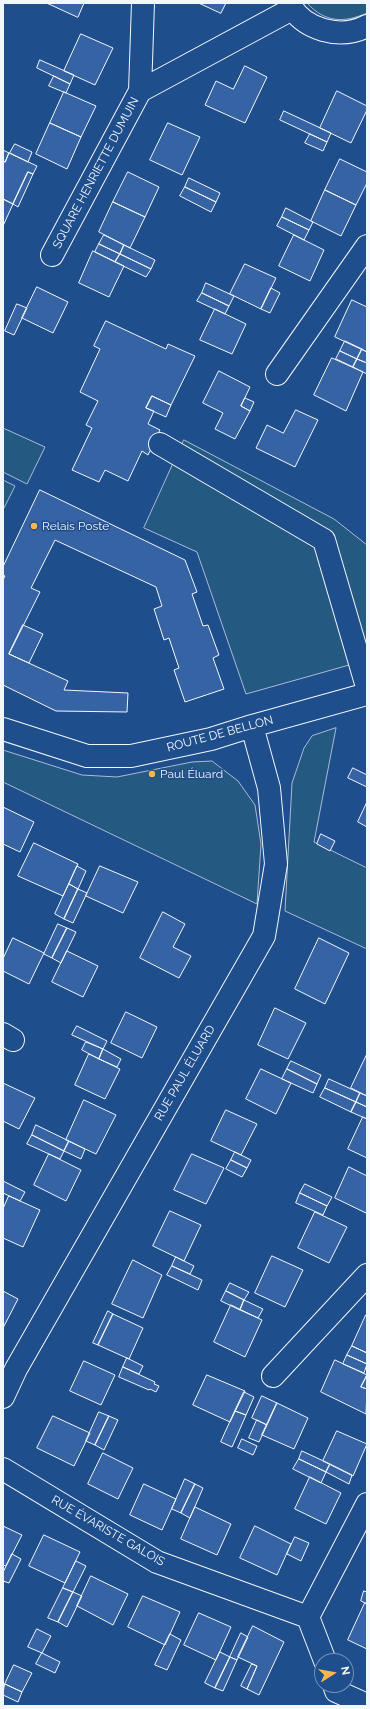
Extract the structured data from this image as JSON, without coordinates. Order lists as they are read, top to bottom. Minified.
{"streets":{"street":["SQUARE HENRIETTE DUMUIN","ROUTE DE BELLON","RUE PAUL ÉLUARD","RUE ÉVARISTE GALOIS"]},"crossings":[["ROUTE DE BELLON","RUE PAUL ÉLUARD"]],"places":["Relais Poste","Paul Éluard"],"north":"right"}
